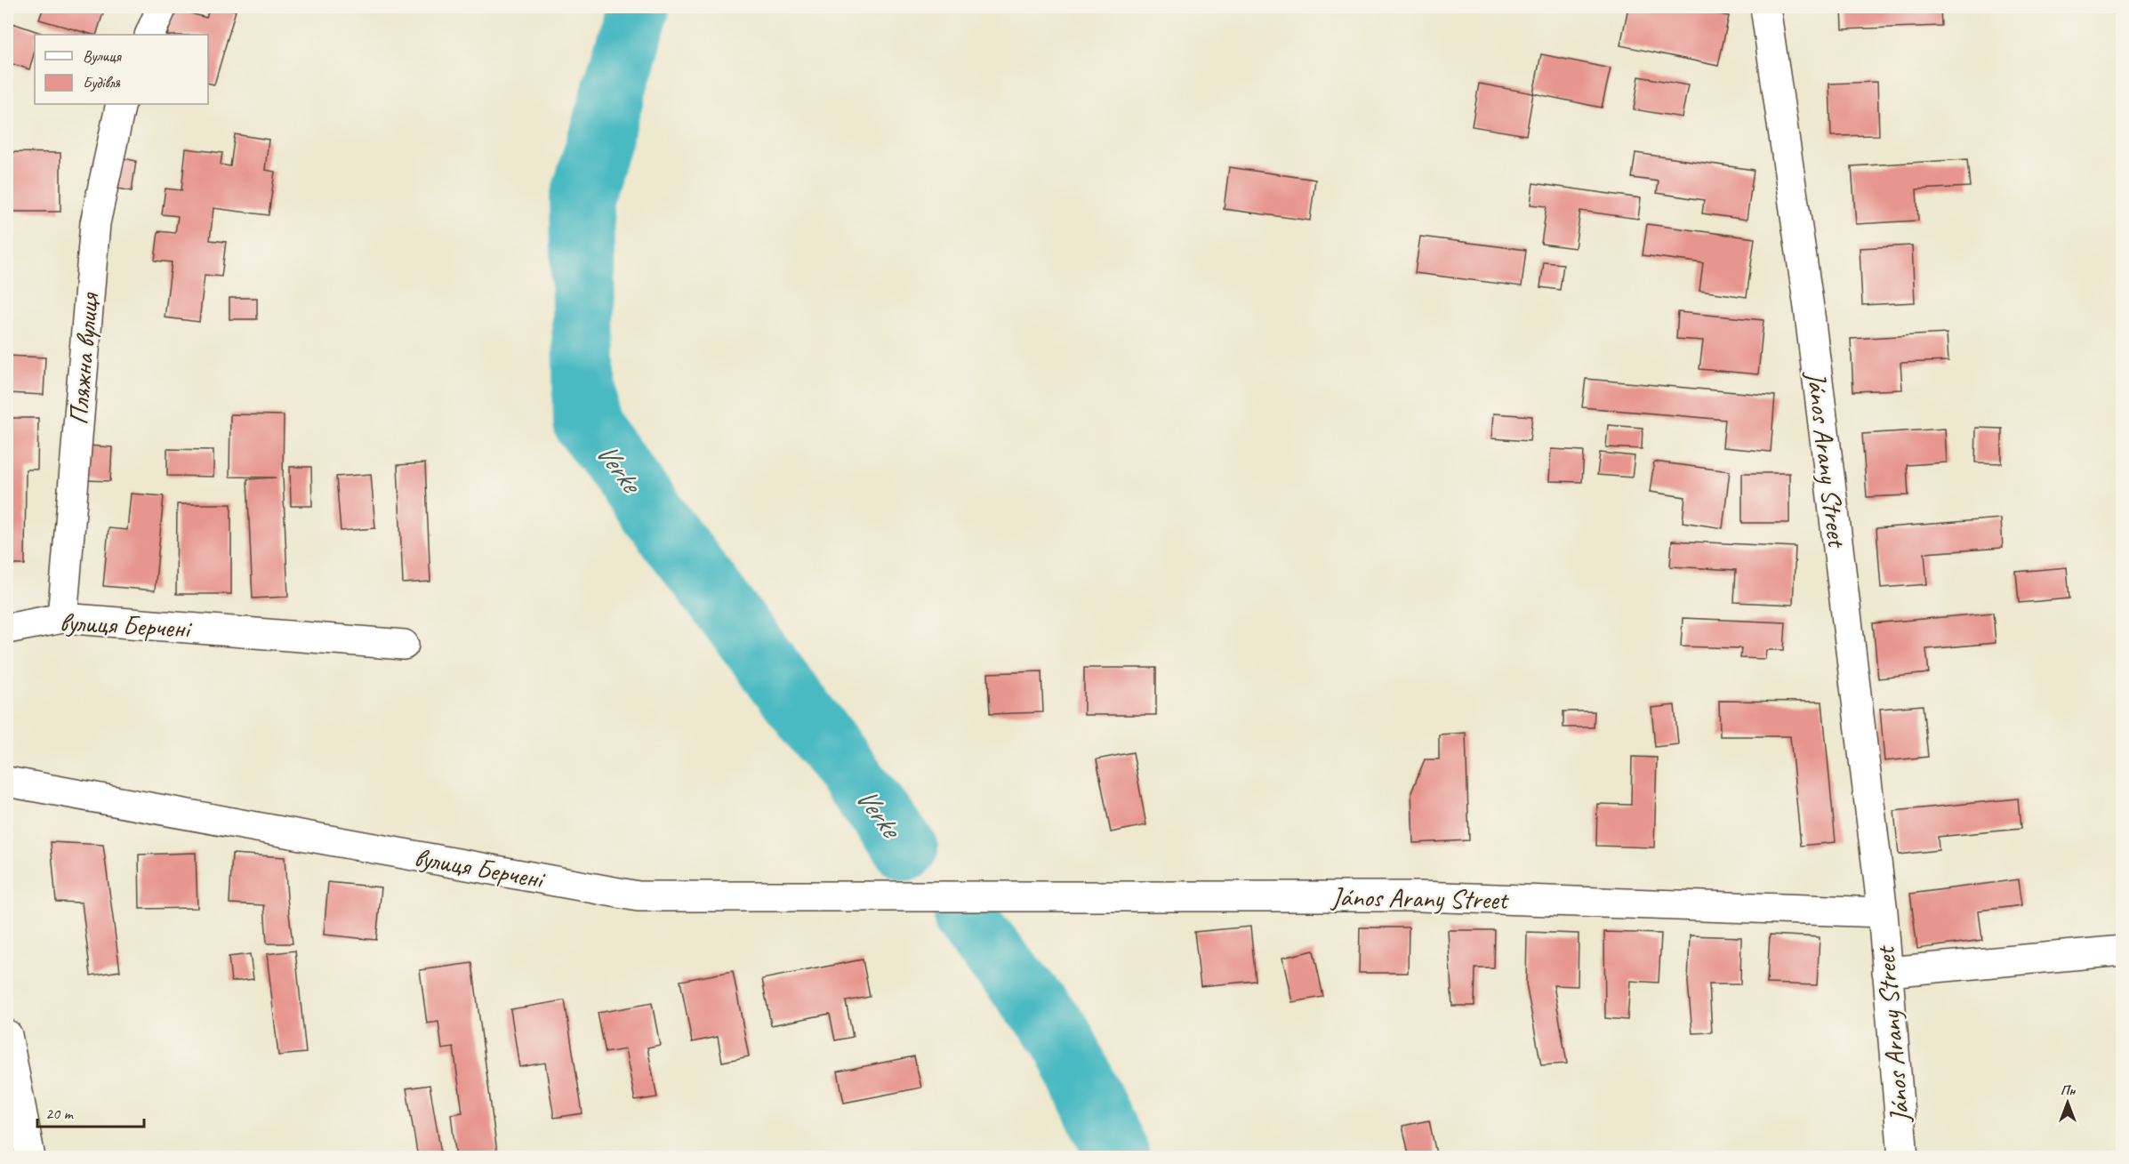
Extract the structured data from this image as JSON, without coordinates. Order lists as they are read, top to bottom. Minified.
{"streets":{"street":["Пляжна вулиця","János Arany Street","вулиця Берчені"]},"crossings":[["Пляжна вулиця","вулиця Берчені"],["János Arany Street","вулиця Берчені"]],"water":["Verke"],"legend":["Вулиця","Будівля"],"scale_bar":"20 m","north":"top"}
